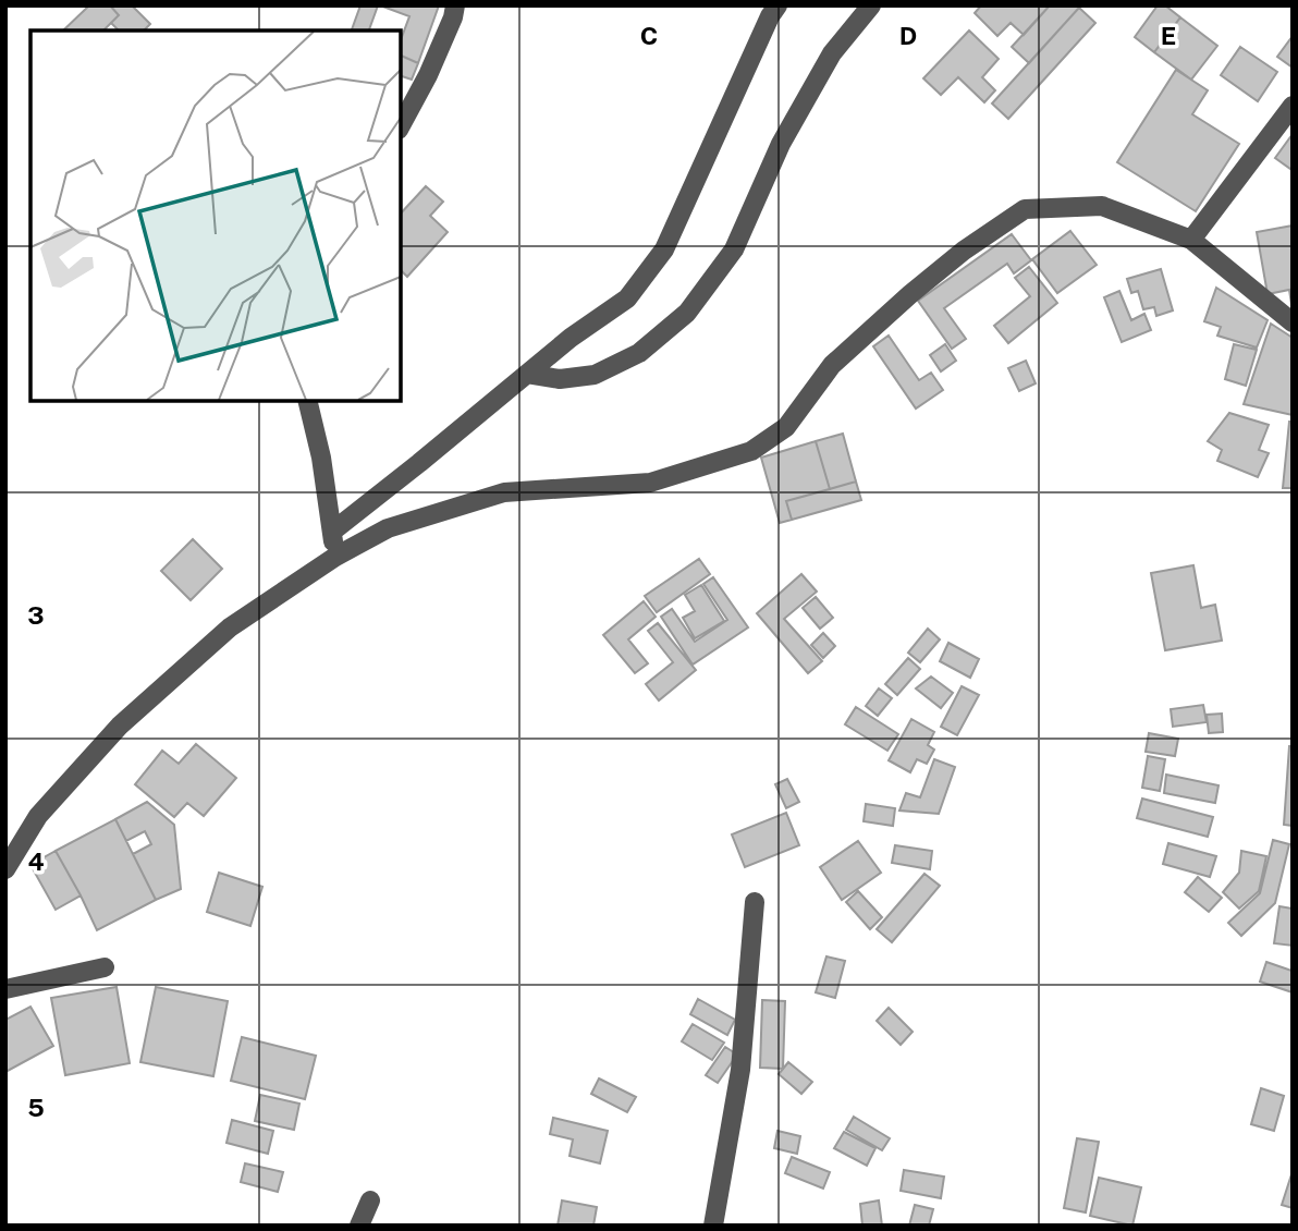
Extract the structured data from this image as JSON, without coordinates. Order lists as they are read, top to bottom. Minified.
{"grid":{"columns":["C","D","E"],"rows":["3","4","5"]}}
